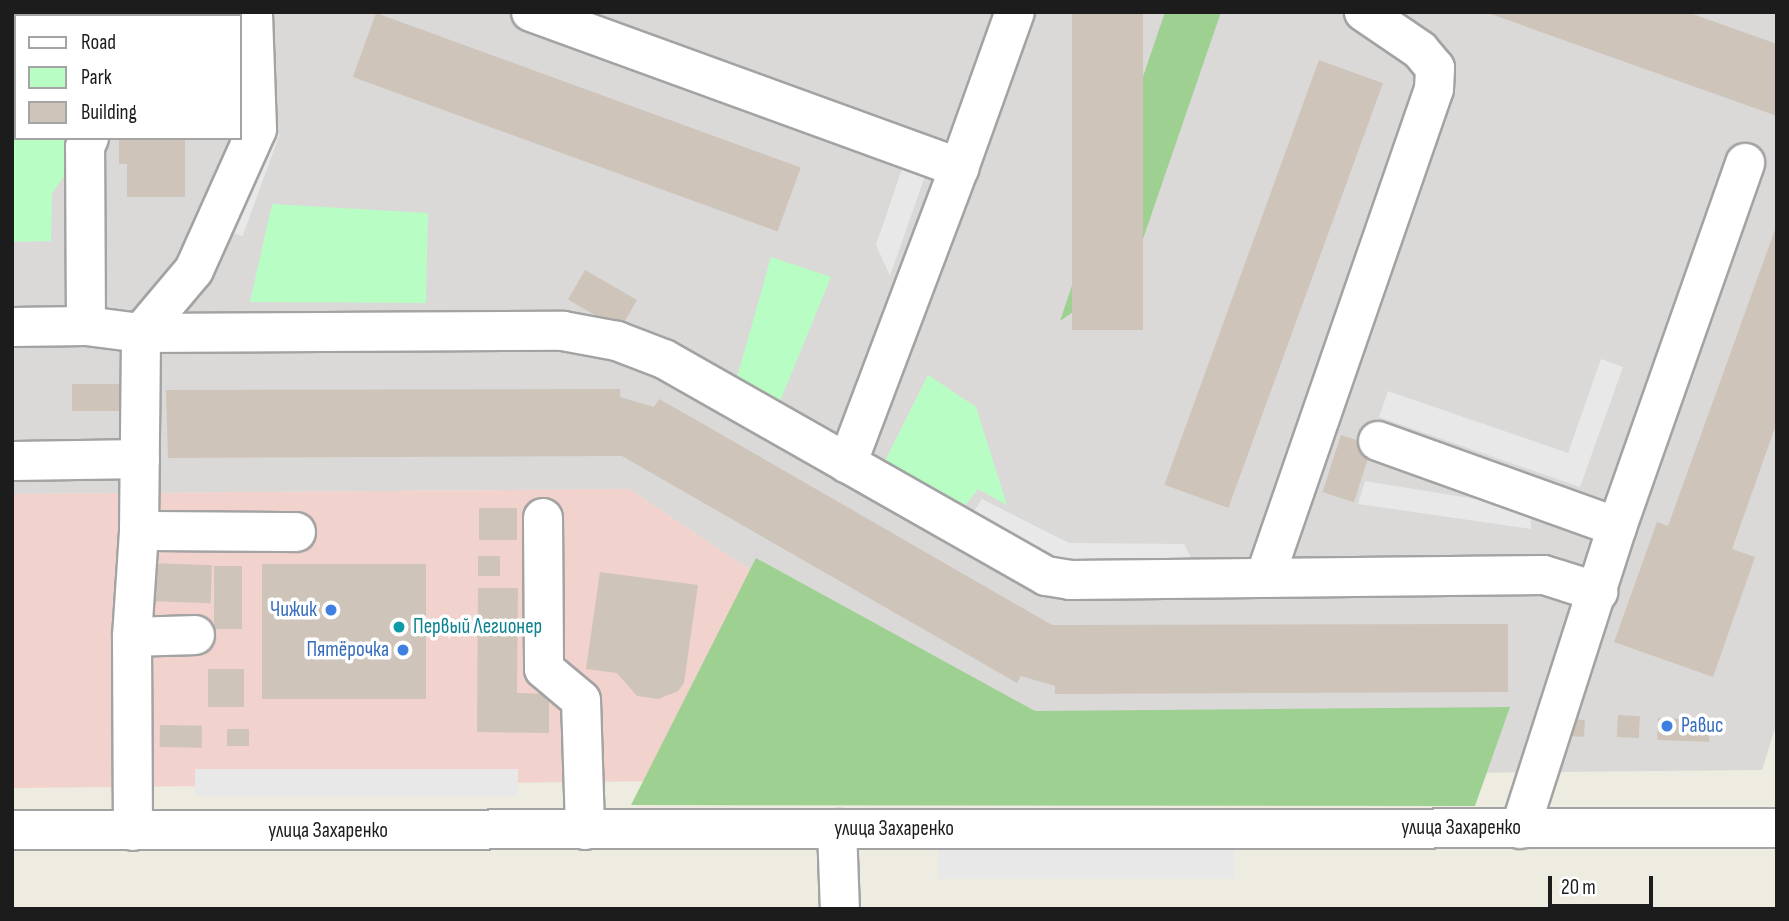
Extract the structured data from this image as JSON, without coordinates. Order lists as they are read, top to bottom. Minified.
{"streets":{"street":["улица Захаренко"]},"places":["Чижик","Первый Легионер","Пятёрочка","Равис"],"legend":["Road","Park","Building"],"scale_bar":"20 m"}
